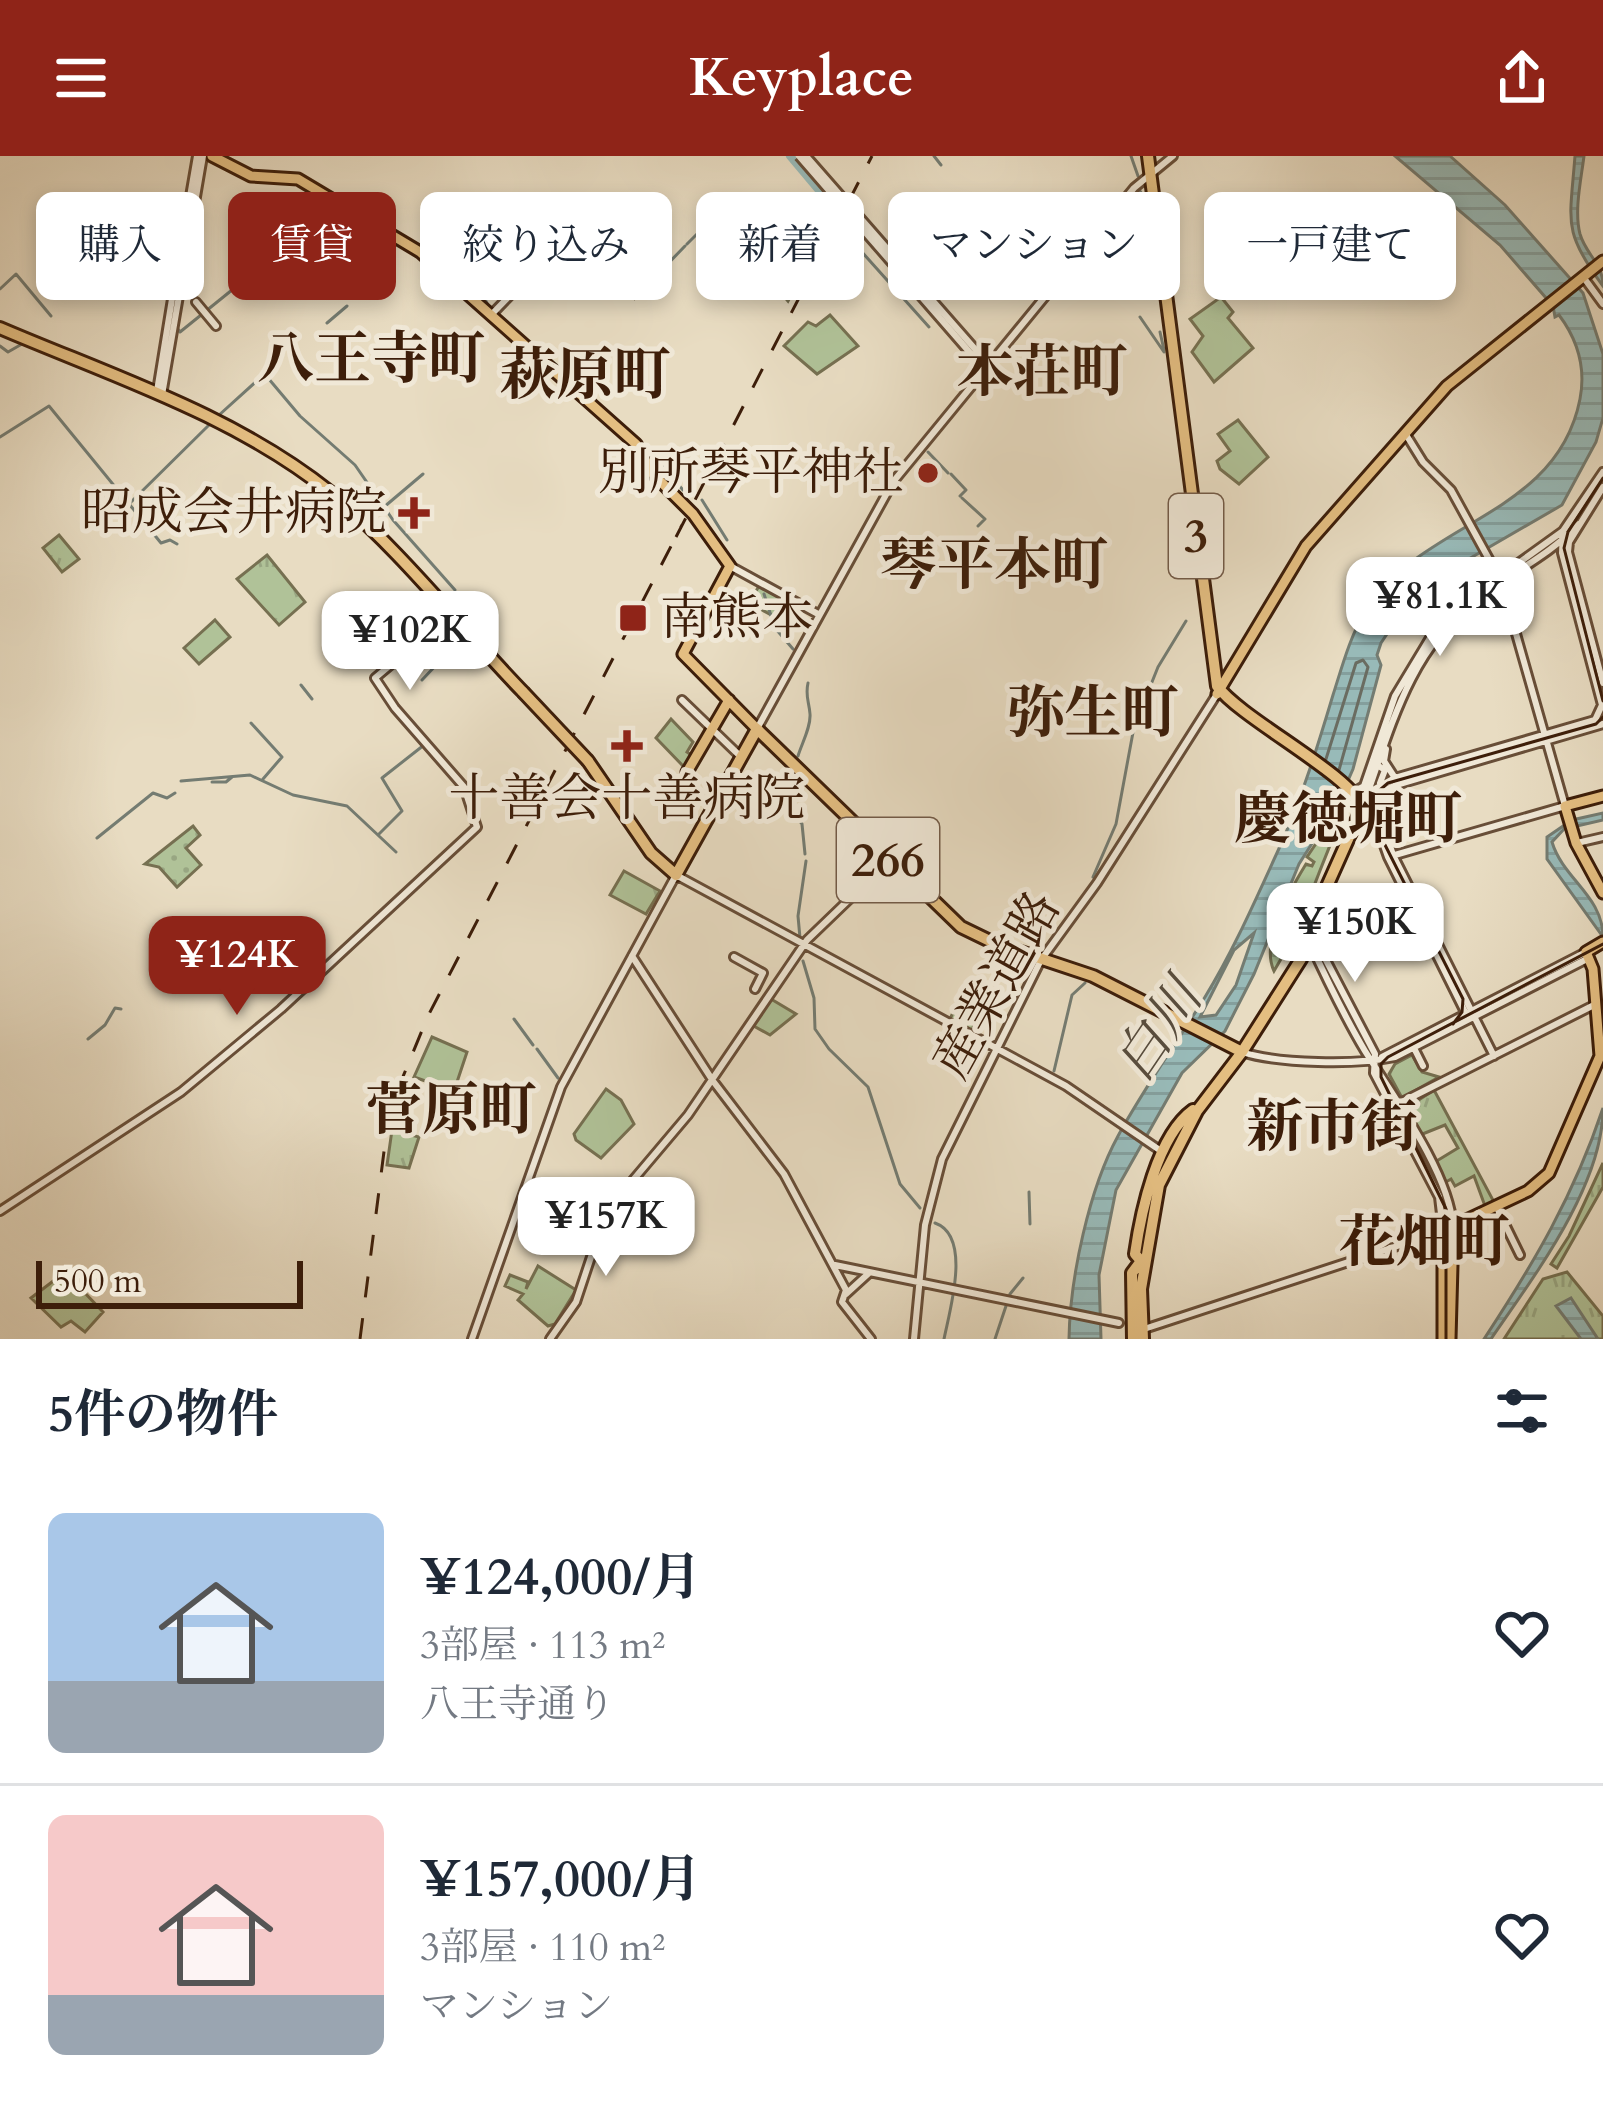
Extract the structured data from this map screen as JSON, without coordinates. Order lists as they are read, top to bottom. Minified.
{"streets":{"highway":["3","266"],"street":["産業道路"]},"crossings":[["3","産業道路"],["266","産業道路"]],"districts":["八王寺町","本荘町","萩原町","琴平本町","弥生町","慶徳堀町","菅原町","新市街","花畑町"],"water":["白川"],"places":{"other":["別所琴平神社"],"health":["昭成会井病院","十善会十善病院"],"transit":["南熊本"]},"scale_bar":"500 m","page":{"header":"Keyplace","chip":["購入","賃貸","絞り込み","新着","マンション","一戸建て"],"price":["¥81.1K","¥102K","¥150K","¥124K","¥157K"],"scale":"500 m","heading":"5件の物件","list":[{"name":"¥124,000/月","note":"3部屋 · 113 m² · 八王寺通り"},{"name":"¥157,000/月","note":"3部屋 · 110 m² · マンション"}]}}
